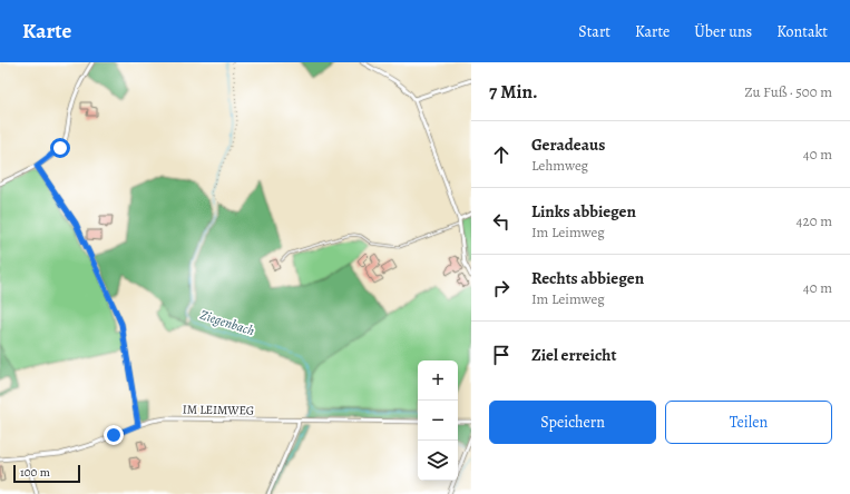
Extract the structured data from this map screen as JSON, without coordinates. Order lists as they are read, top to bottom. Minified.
{"streets":{"street":["IM LEIMWEG"]},"water":["Ziegenbach"],"scale_bar":"100 m","page":{"header":"Karte","nav":["Start","Karte","Über uns","Kontakt"],"heading":["7 Min.","Zu Fuß · 500 m"],"list":[["Geradeaus","Lehmweg","40 m"],["Links abbiegen","Im Leimweg","420 m"],["Rechts abbiegen","Im Leimweg","40 m"],"Ziel erreicht"],"map_buttons":["+","−"],"buttons":["Speichern","Teilen"],"scale":"100 m"}}
